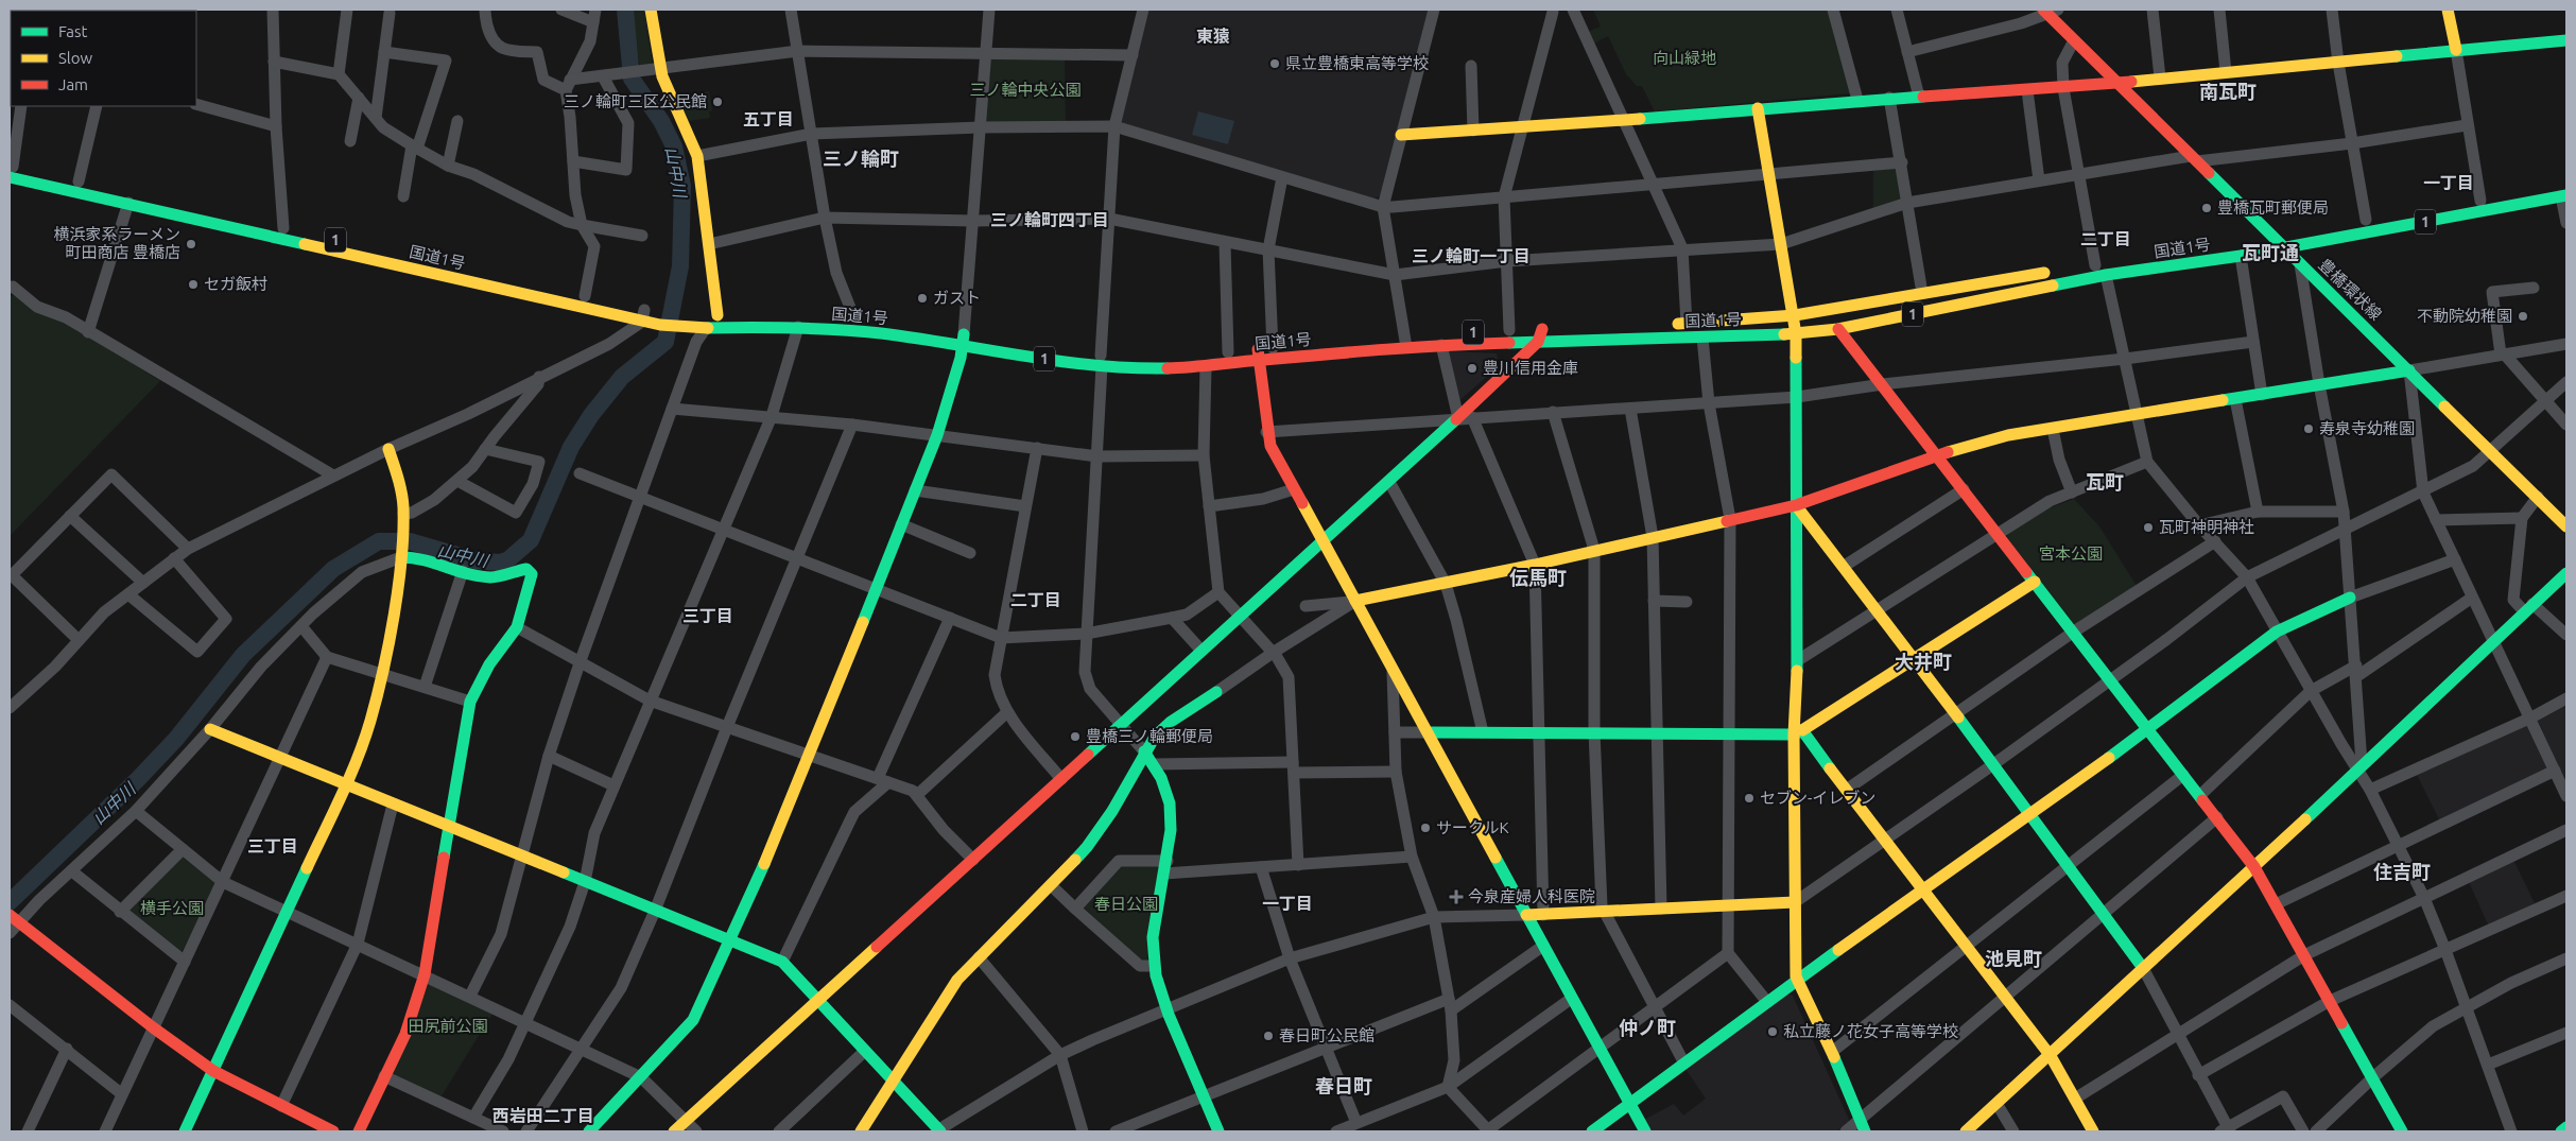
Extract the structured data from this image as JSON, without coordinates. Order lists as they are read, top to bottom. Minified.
{"streets":{"main road":["1","国道1号","豊橋環状線"]},"crossings":[["国道1号","豊橋環状線"]],"districts":["東猿","南瓦町","五丁目","三ノ輪町","一丁目","三ノ輪町四丁目","二丁目","瓦町通","三ノ輪町一丁目","瓦町","伝馬町","二丁目","三丁目","大井町","三丁目","住吉町","一丁目","池見町","仲ノ町","春日町","西岩田二丁目"],"water":["山中川"],"parks":["向山緑地","三ノ輪中央公園","宮本公園","春日公園","横手公園","田尻前公園"],"places":{"other":["県立豊橋東高等学校","三ノ輪町三区公民館","豊橋瓦町郵便局","横浜家系ラーメン 町田商店 豊橋店","セガ飯村","ガスト","不動院幼稚園","豊川信用金庫","寿泉寺幼稚園","瓦町神明神社","豊橋三ノ輪郵便局","セブン-イレブン","サークルK","私立藤ノ花女子高等学校","春日町公民館"],"health":["今泉産婦人科医院"]},"legend":["Fast","Slow","Jam"]}
